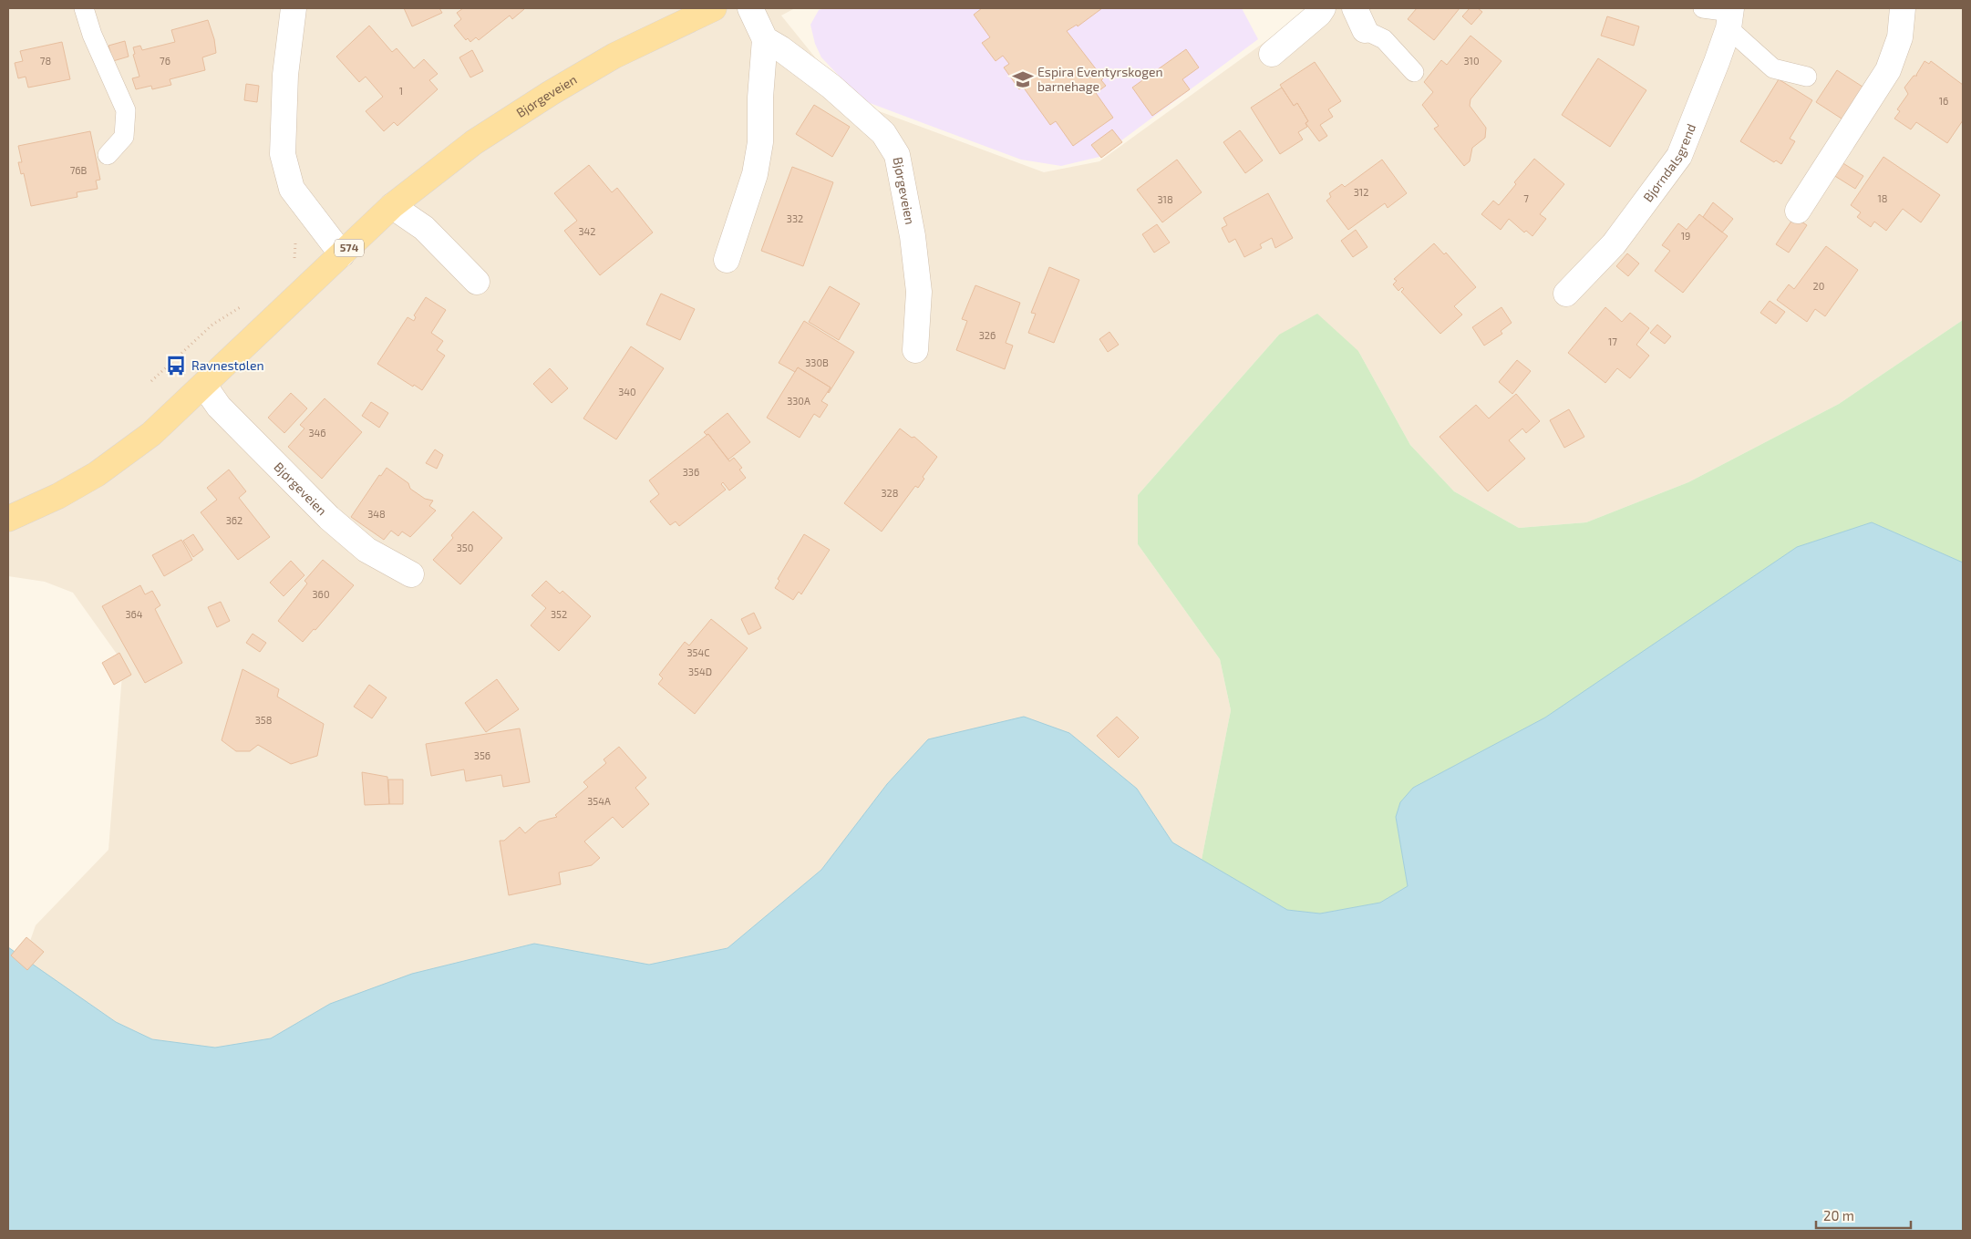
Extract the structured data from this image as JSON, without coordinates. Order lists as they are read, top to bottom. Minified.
{"streets":{"main road":["Bjørgeveien","574"],"street":["Bjørndalsgrend"]},"places":{"school or university":["Espira Eventyrskogen barnehage"],"bus stop":["Ravnestølen"]},"house_numbers":["78","76","310","1","16","76B","312","7","18","318","332","342","19","20","326","17","330B","340","330A","346","336","328","348","362","350","360","364","352","354C","354D","358","356","354A"],"scale_bar":"20 m"}
